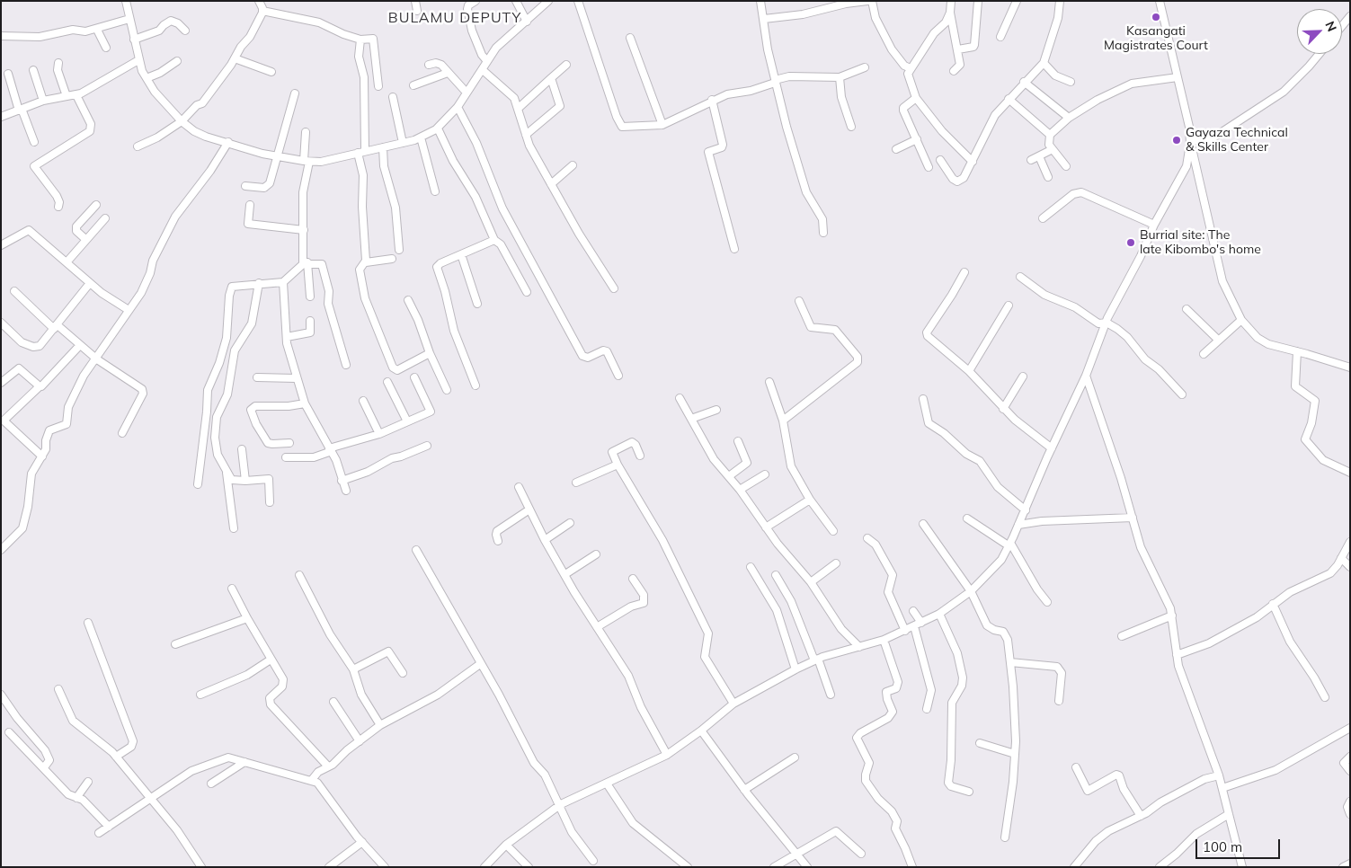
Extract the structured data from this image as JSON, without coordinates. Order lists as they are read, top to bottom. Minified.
{"districts":["BULAMU DEPUTY"],"places":["Kasangati Magistrates Court","Gayaza Technical & Skills Center","Burrial site: The late Kibombo's home"],"scale_bar":"100 m","north":"top right"}
